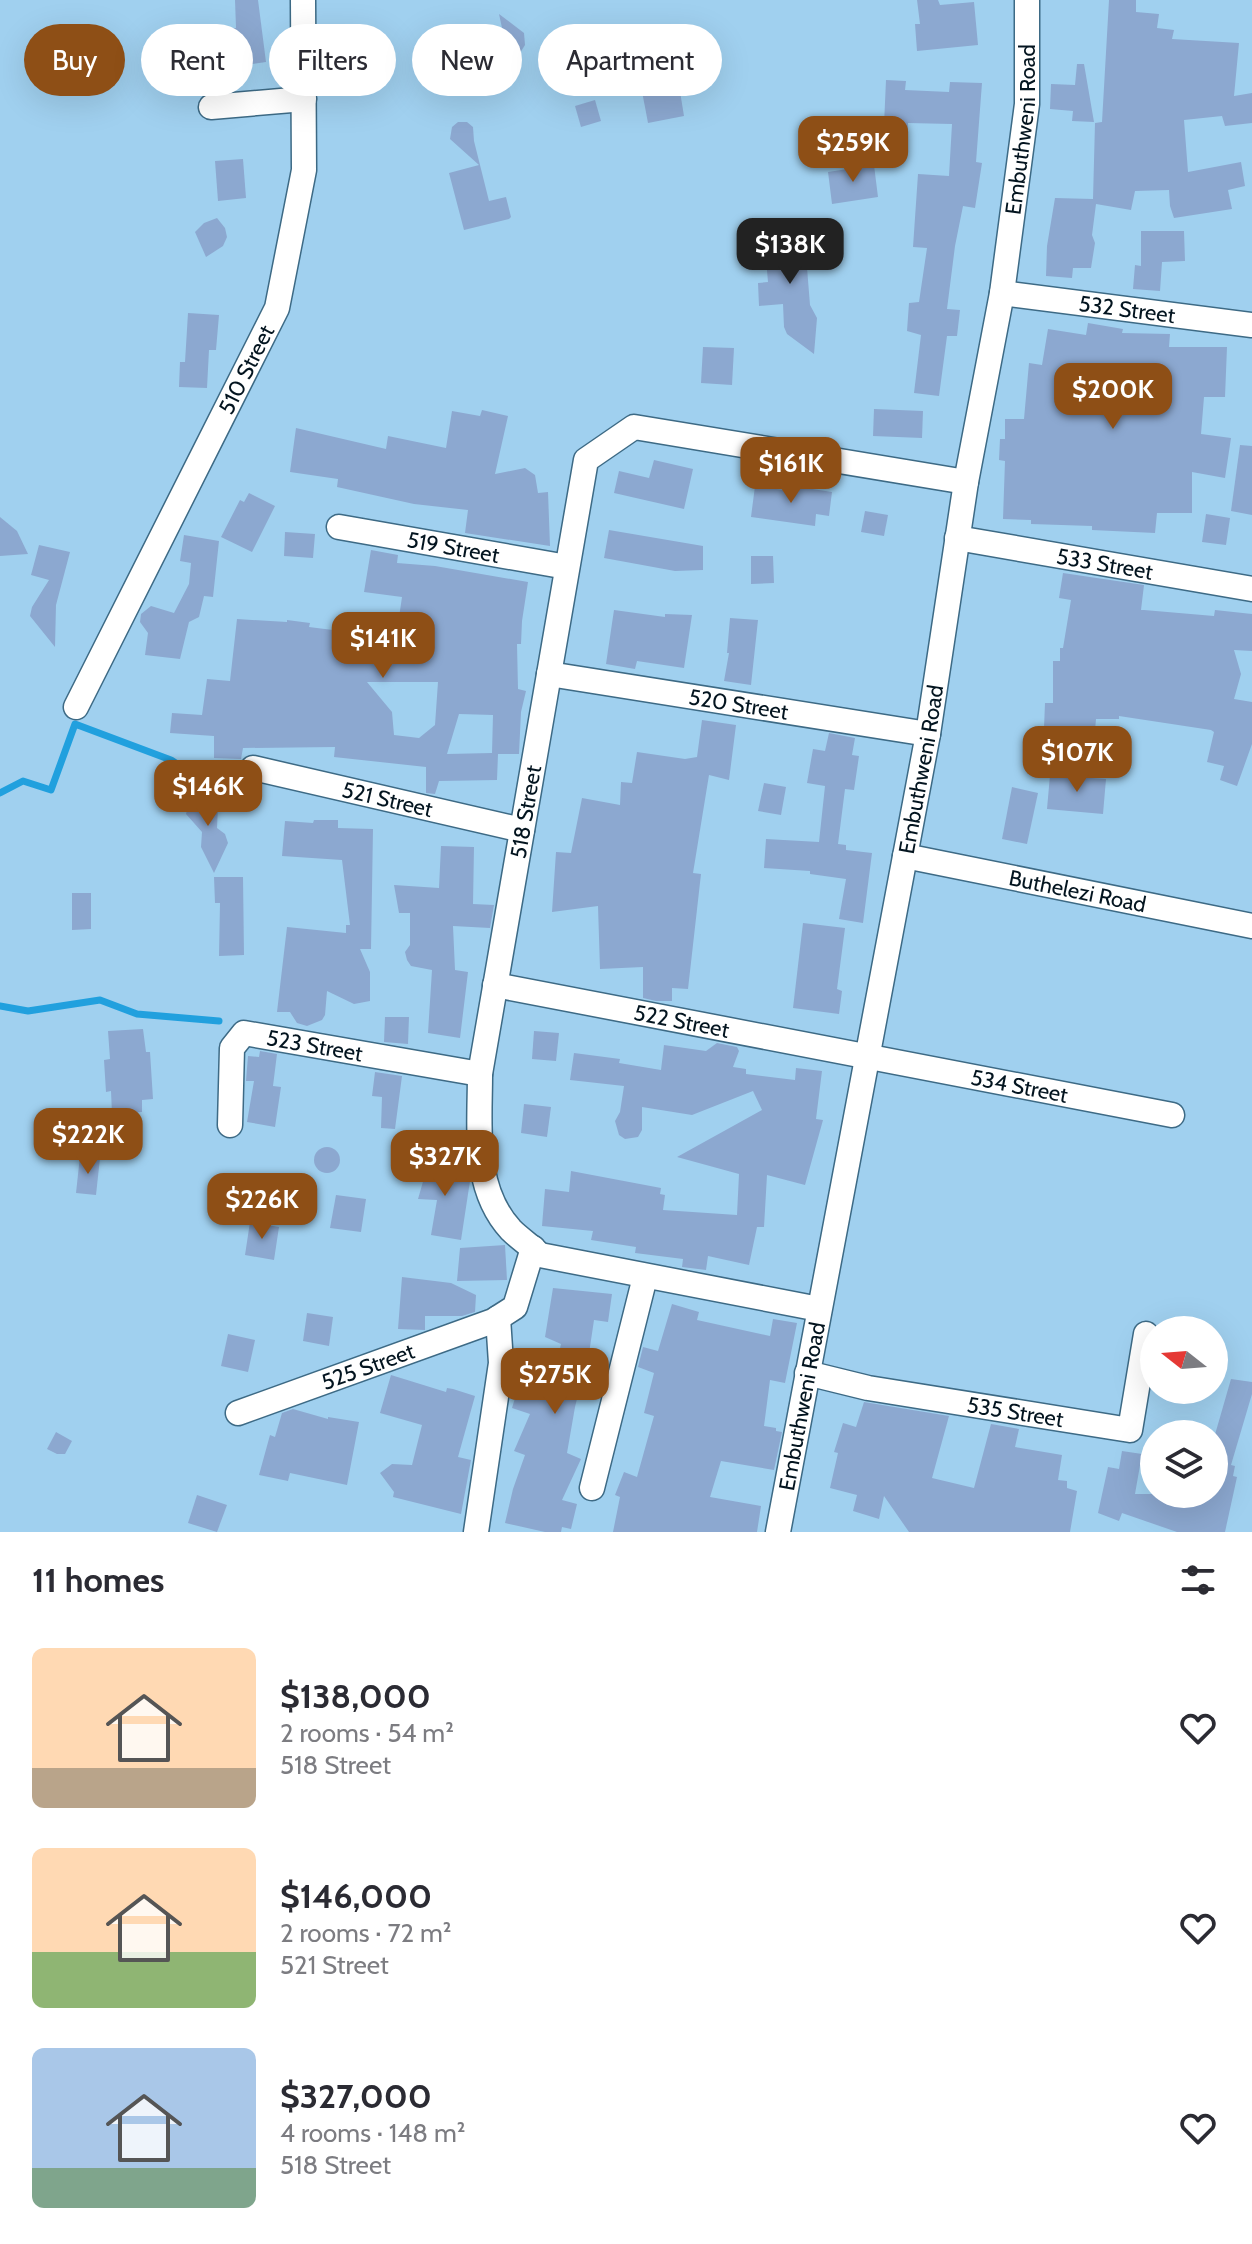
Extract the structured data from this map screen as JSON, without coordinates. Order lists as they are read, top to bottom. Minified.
{"streets":{"street":["Embuthweni Road","532 Street","510 Street","519 Street","533 Street","520 Street","521 Street","518 Street","Buthelezi Road","522 Street","523 Street","534 Street","525 Street","535 Street"]},"crossings":[["Embuthweni Road","532 Street"],["Embuthweni Road","533 Street"],["Embuthweni Road","520 Street"],["Embuthweni Road","518 Street"],["Embuthweni Road","Buthelezi Road"],["Embuthweni Road","522 Street"],["Embuthweni Road","534 Street"],["Embuthweni Road","535 Street"],["519 Street","518 Street"],["520 Street","518 Street"],["521 Street","518 Street"],["518 Street","522 Street"],["518 Street","523 Street"],["522 Street","534 Street"]],"north":"left","page":{"chip":["Buy","Rent","Filters","New","Apartment"],"price":["$259K","$138K","$200K","$161K","$141K","$107K","$146K","$222K","$327K","$226K","$275K"],"heading":"11 homes","list":[{"name":"$138,000","note":"2 rooms · 54 m² · 518 Street"},{"name":"$146,000","note":"2 rooms · 72 m² · 521 Street"},{"name":"$327,000","note":"4 rooms · 148 m² · 518 Street"}]}}
